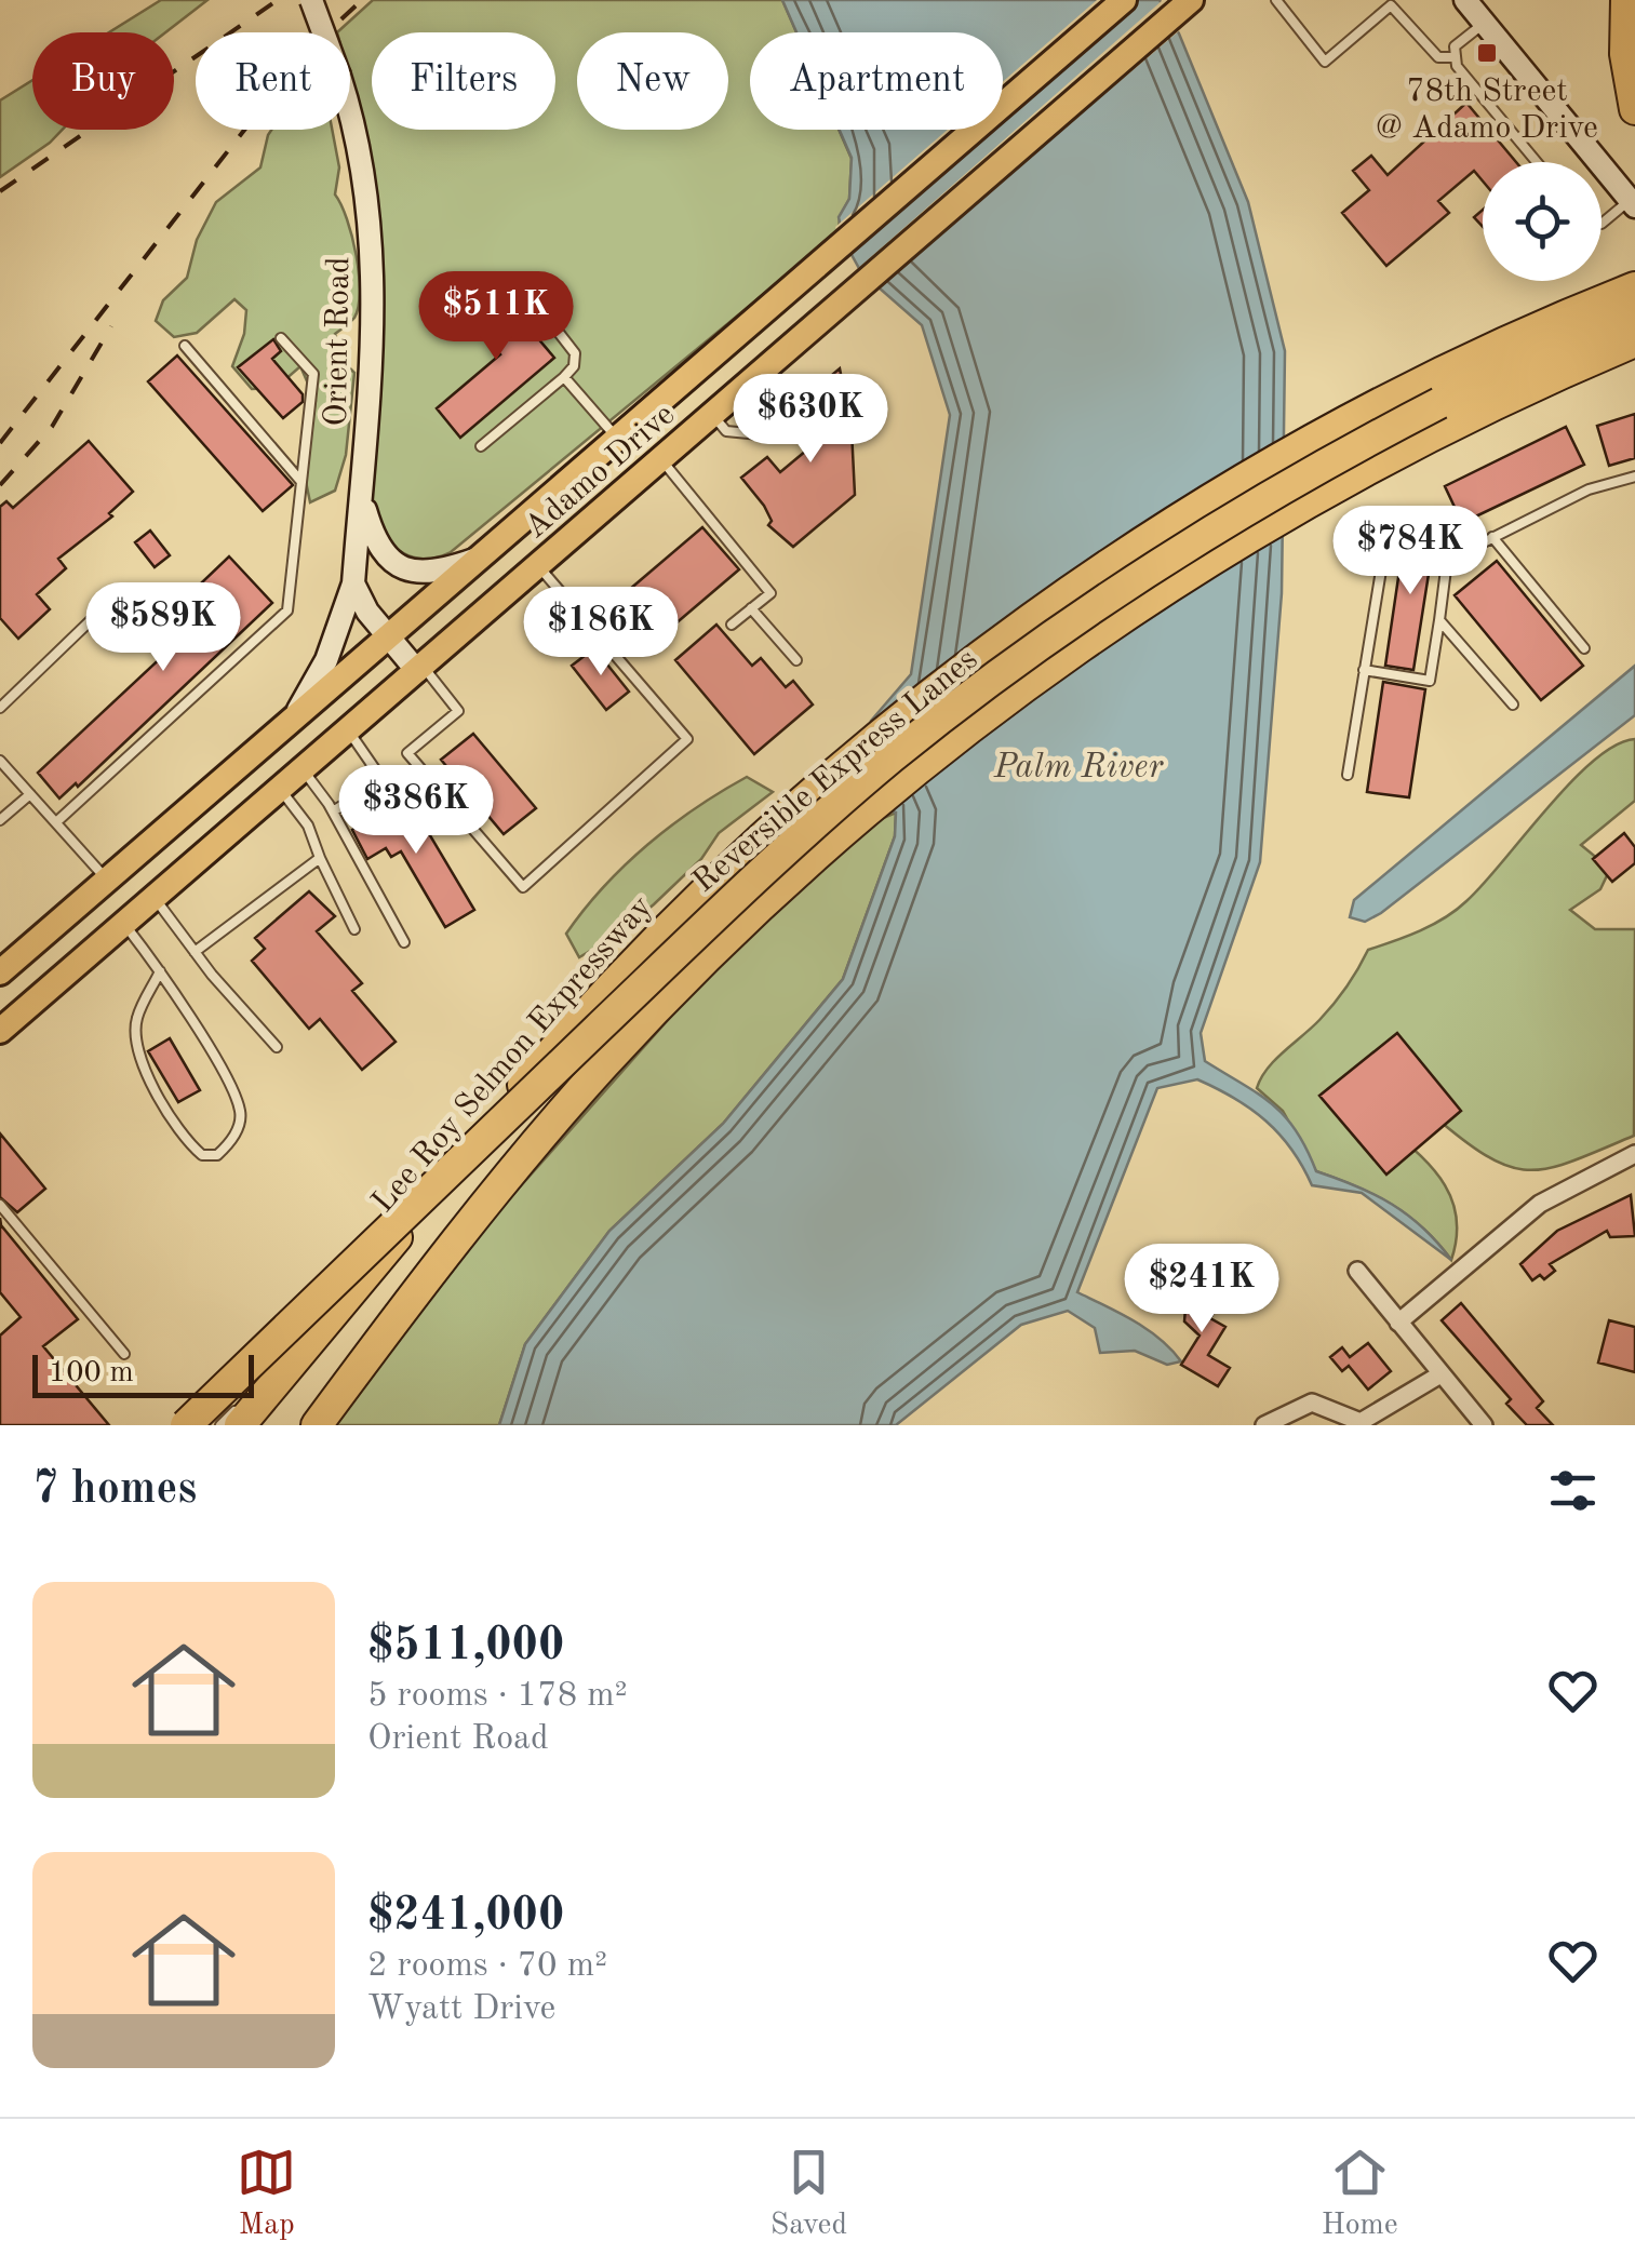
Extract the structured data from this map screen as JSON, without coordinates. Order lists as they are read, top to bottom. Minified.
{"streets":{"highway":["Reversible Express Lanes","Lee Roy Selmon Expressway"],"main road":["Adamo Drive"],"street":["Orient Road"]},"crossings":[["Orient Road","Adamo Drive"],["Reversible Express Lanes","Lee Roy Selmon Expressway"]],"water":["Palm River"],"places":{"transit":["78th Street @ Adamo Drive"]},"scale_bar":"100 m","page":{"chip":["Buy","Rent","Filters","New","Apartment"],"price":["$511K","$630K","$784K","$589K","$186K","$386K","$241K"],"scale":"100 m","heading":"7 homes","list":[{"name":"$511,000","note":"5 rooms · 178 m² · Orient Road"},{"name":"$241,000","note":"2 rooms · 70 m² · Wyatt Drive"}],"tabs":["Map","Saved","Home"]}}
